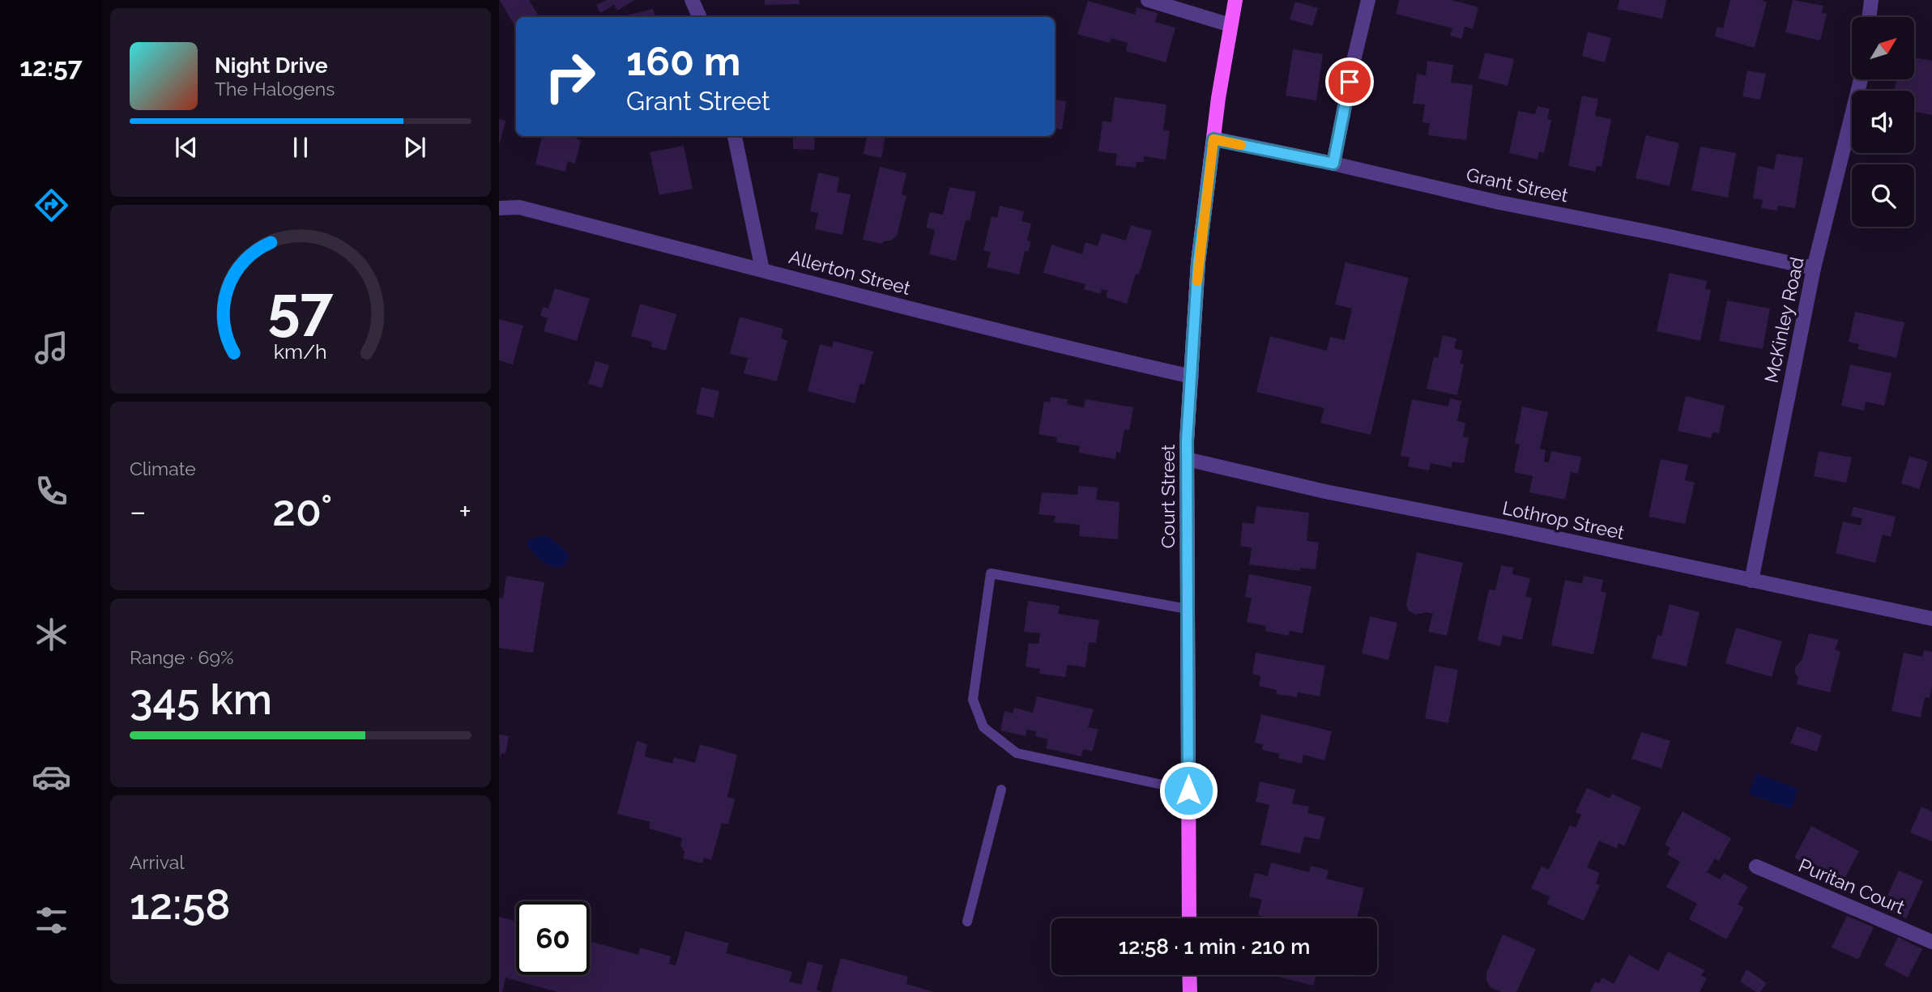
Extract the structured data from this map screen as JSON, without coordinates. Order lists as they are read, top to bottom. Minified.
{"streets":{"main road":["Court Street"],"street":["Grant Street","Allerton Street","McKinley Road","Lothrop Street","Puritan Court"]},"crossings":[["Grant Street","McKinley Road"],["Grant Street","Court Street"],["Allerton Street","Court Street"],["McKinley Road","Lothrop Street"],["Court Street","Lothrop Street"]],"north":"top right","page":{"tabs":"12:57","turn":["160 m","Grant Street"],"song":["Night Drive","The Halogens"],"tile":["Climate",["Range · 69%","345 km"],["Arrival","12:58"]],"heat":["−","20°","+"],"limit":"60","trip":"12:58 · 1 min · 210 m","gauge":["57","km/h"]}}
